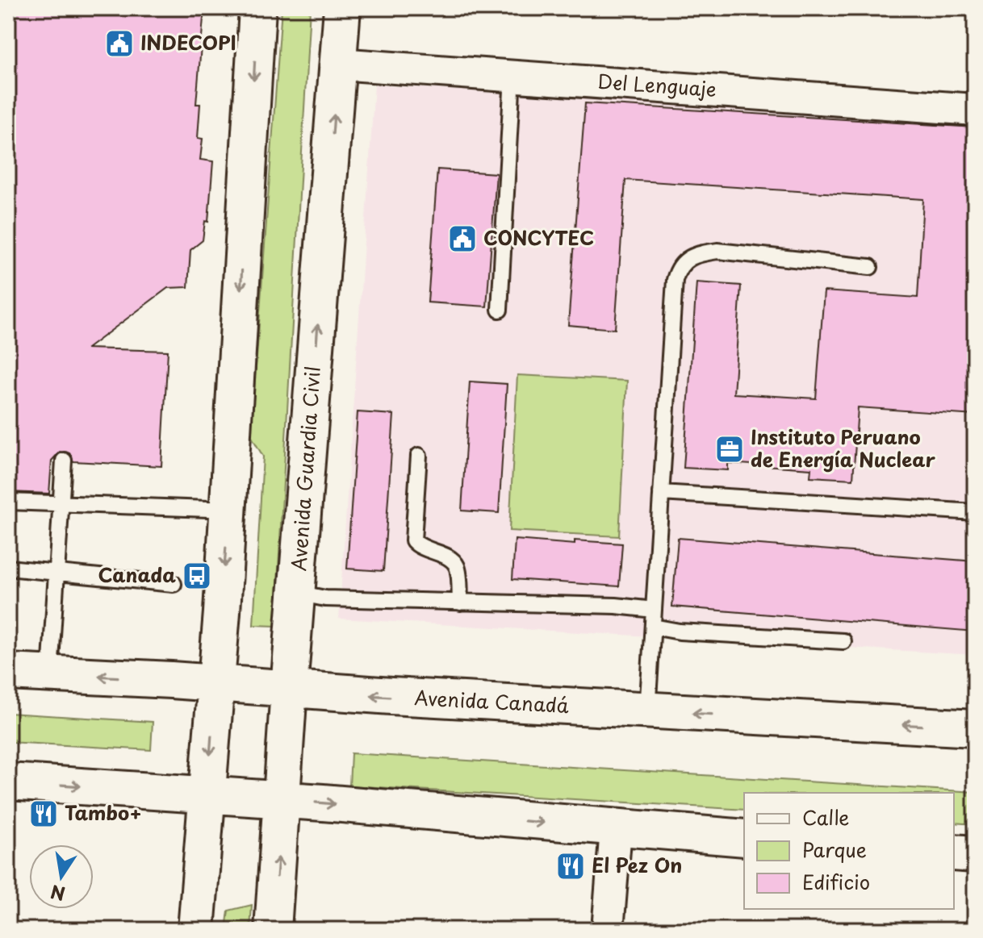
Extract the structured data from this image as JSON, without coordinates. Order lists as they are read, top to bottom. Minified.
{"streets":{"main road":["Avenida Guardia Civil","Avenida Canadá"],"street":["Del Lenguaje"]},"crossings":[["Del Lenguaje","Avenida Guardia Civil"],["Avenida Guardia Civil","Avenida Canadá"]],"places":{"public building":["INDECOPI","CONCYTEC"],"office":["Instituto Peruano de Energía Nuclear"],"bus stop":["Canada"],"restaurant":["Tambo+","El Pez On"]},"legend":["Calle","Parque","Edificio"],"north":"bottom"}
